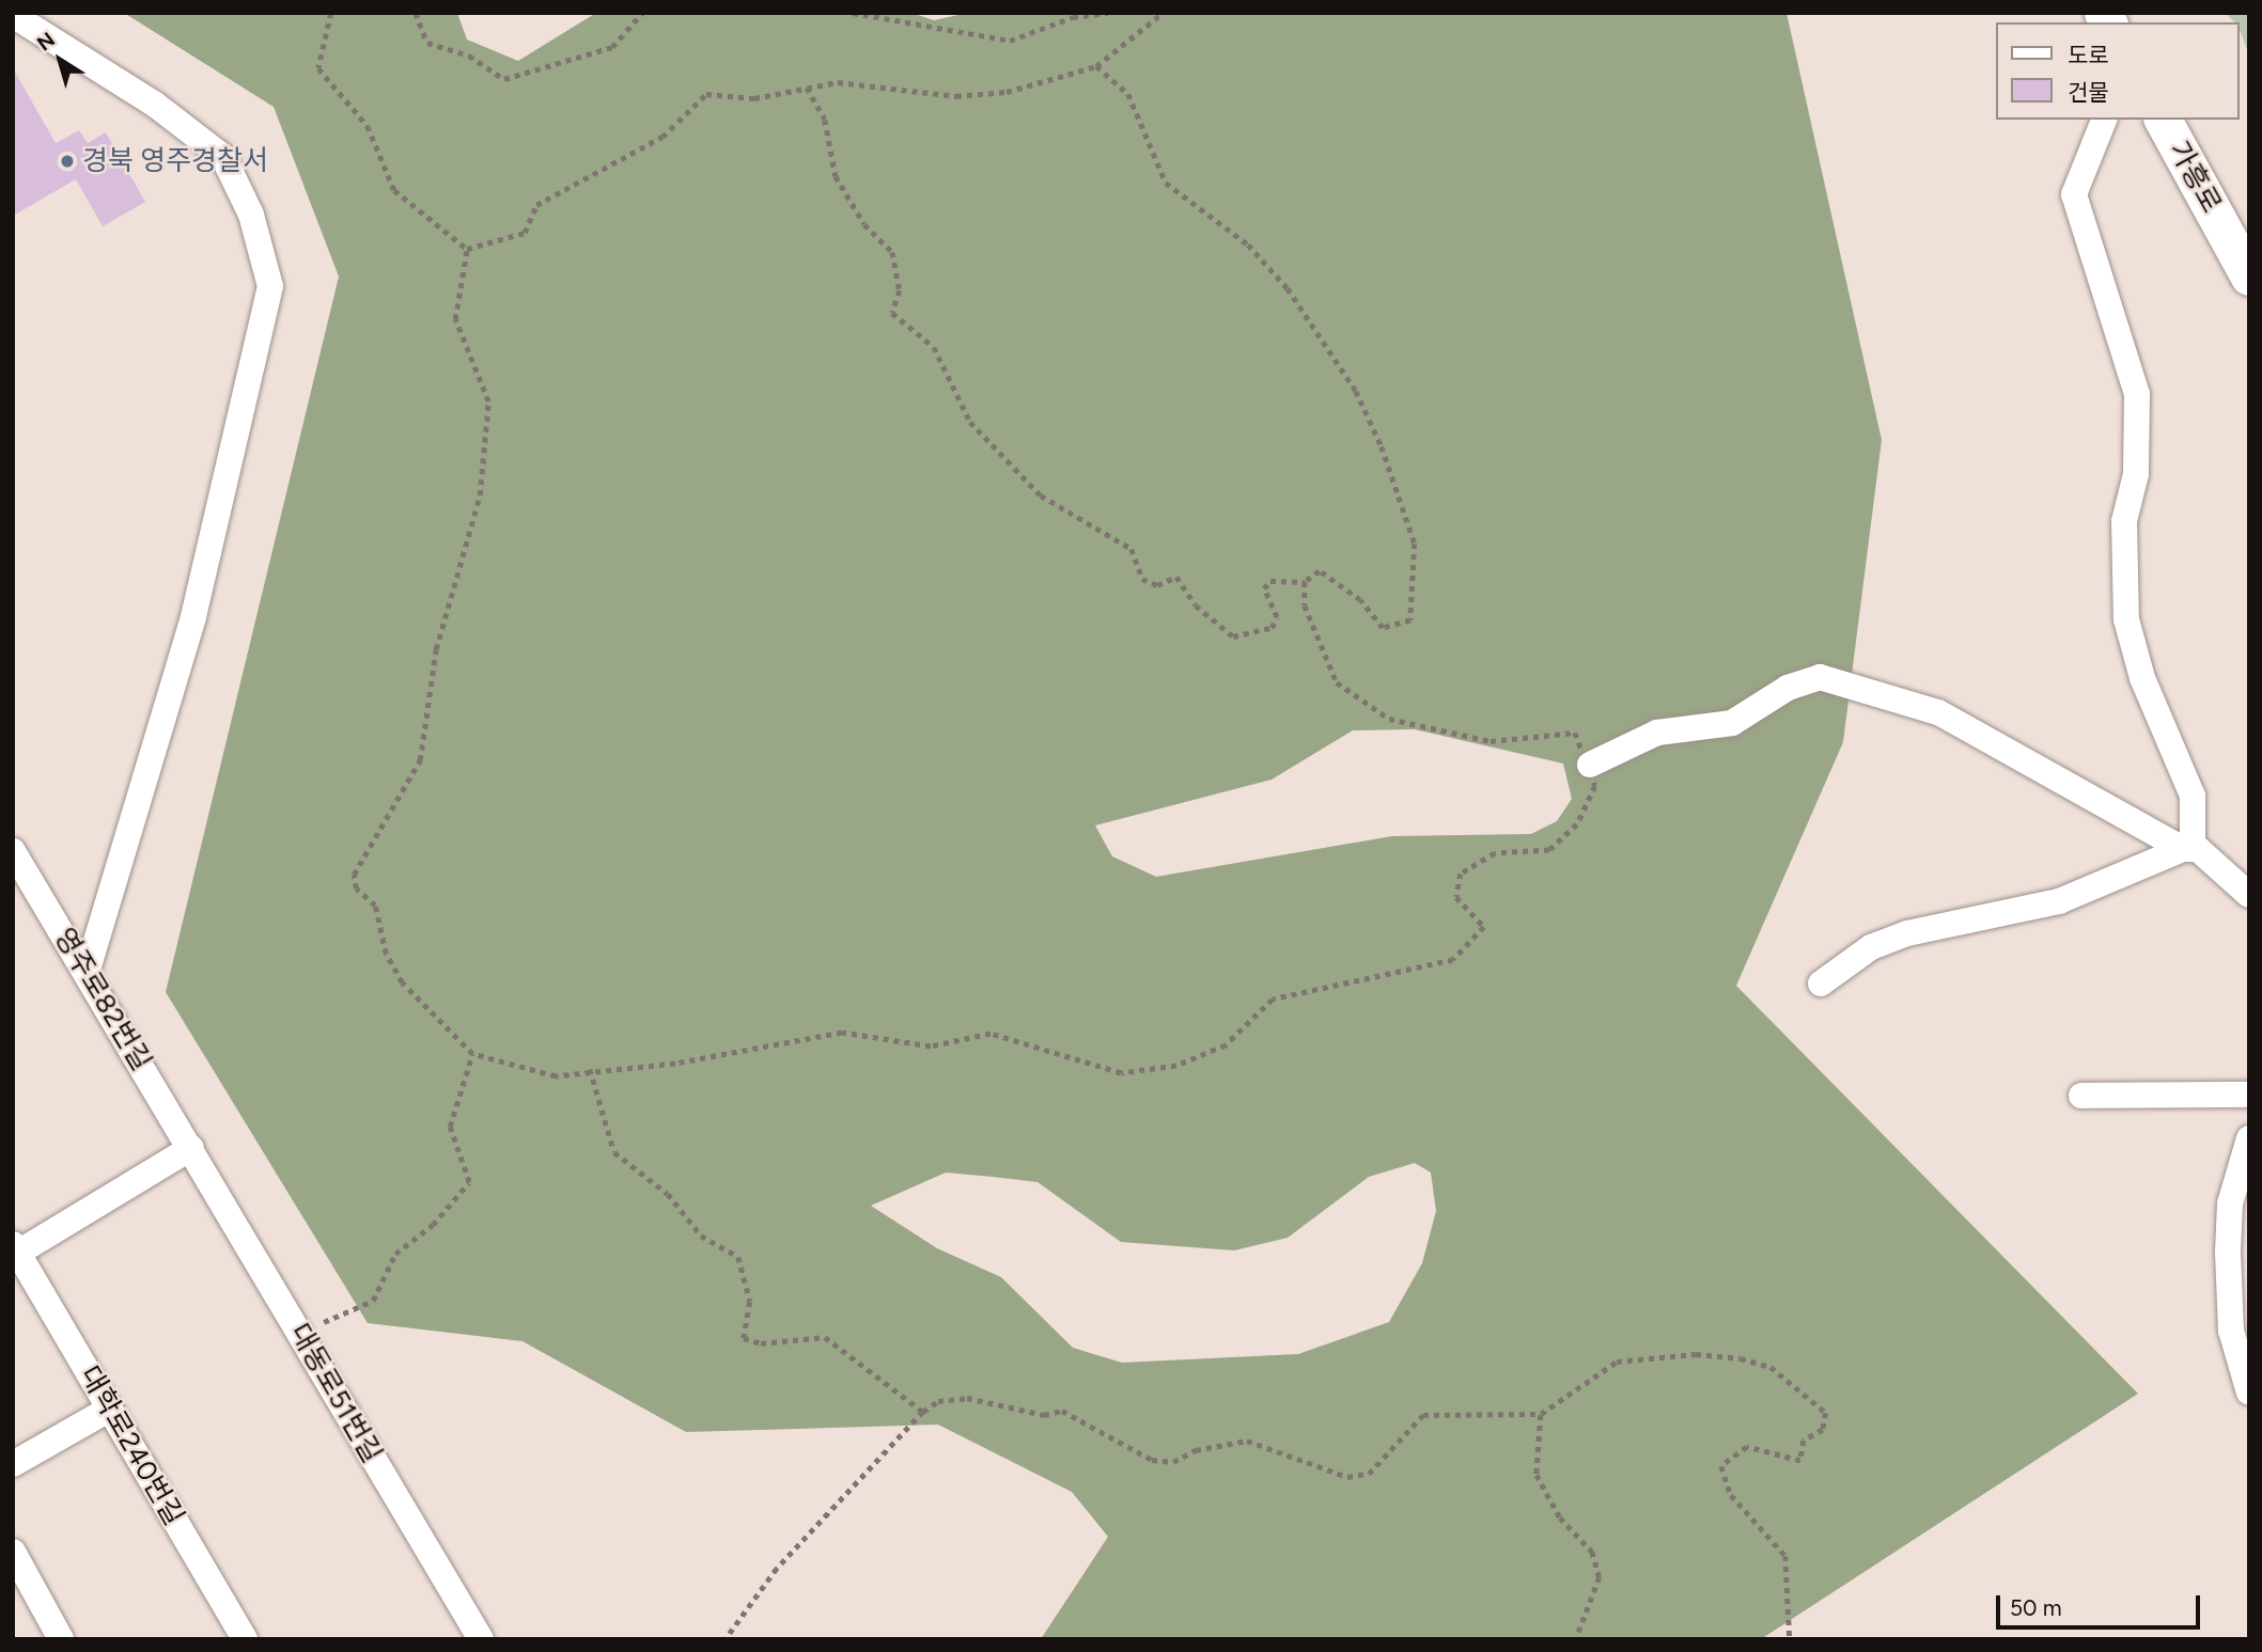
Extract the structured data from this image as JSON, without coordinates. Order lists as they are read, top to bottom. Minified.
{"streets":{"main road":["가흥로"],"street":["영주로82번길","대동로51번길","대학로240번길"]},"crossings":[["영주로82번길","대동로51번길"]],"places":["경북 영주경찰서"],"legend":["도로","건물"],"scale_bar":"50 m","north":"top left"}
